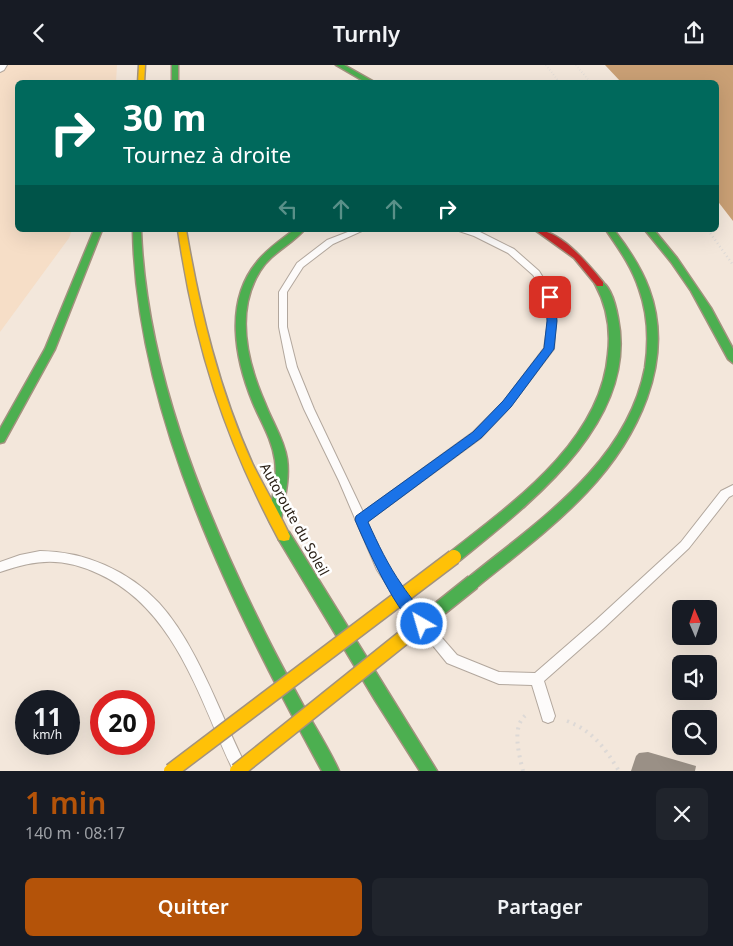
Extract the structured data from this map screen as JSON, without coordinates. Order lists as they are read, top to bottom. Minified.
{"streets":{"highway":["Autoroute du Soleil"]},"north":"top","page":{"header":"Turnly","turn":["30 m","Tournez à droite"],"speed":"11 km/h","limit":"20","heading":["1 min","140 m · 08:17"],"buttons":["Quitter","Partager"]}}
